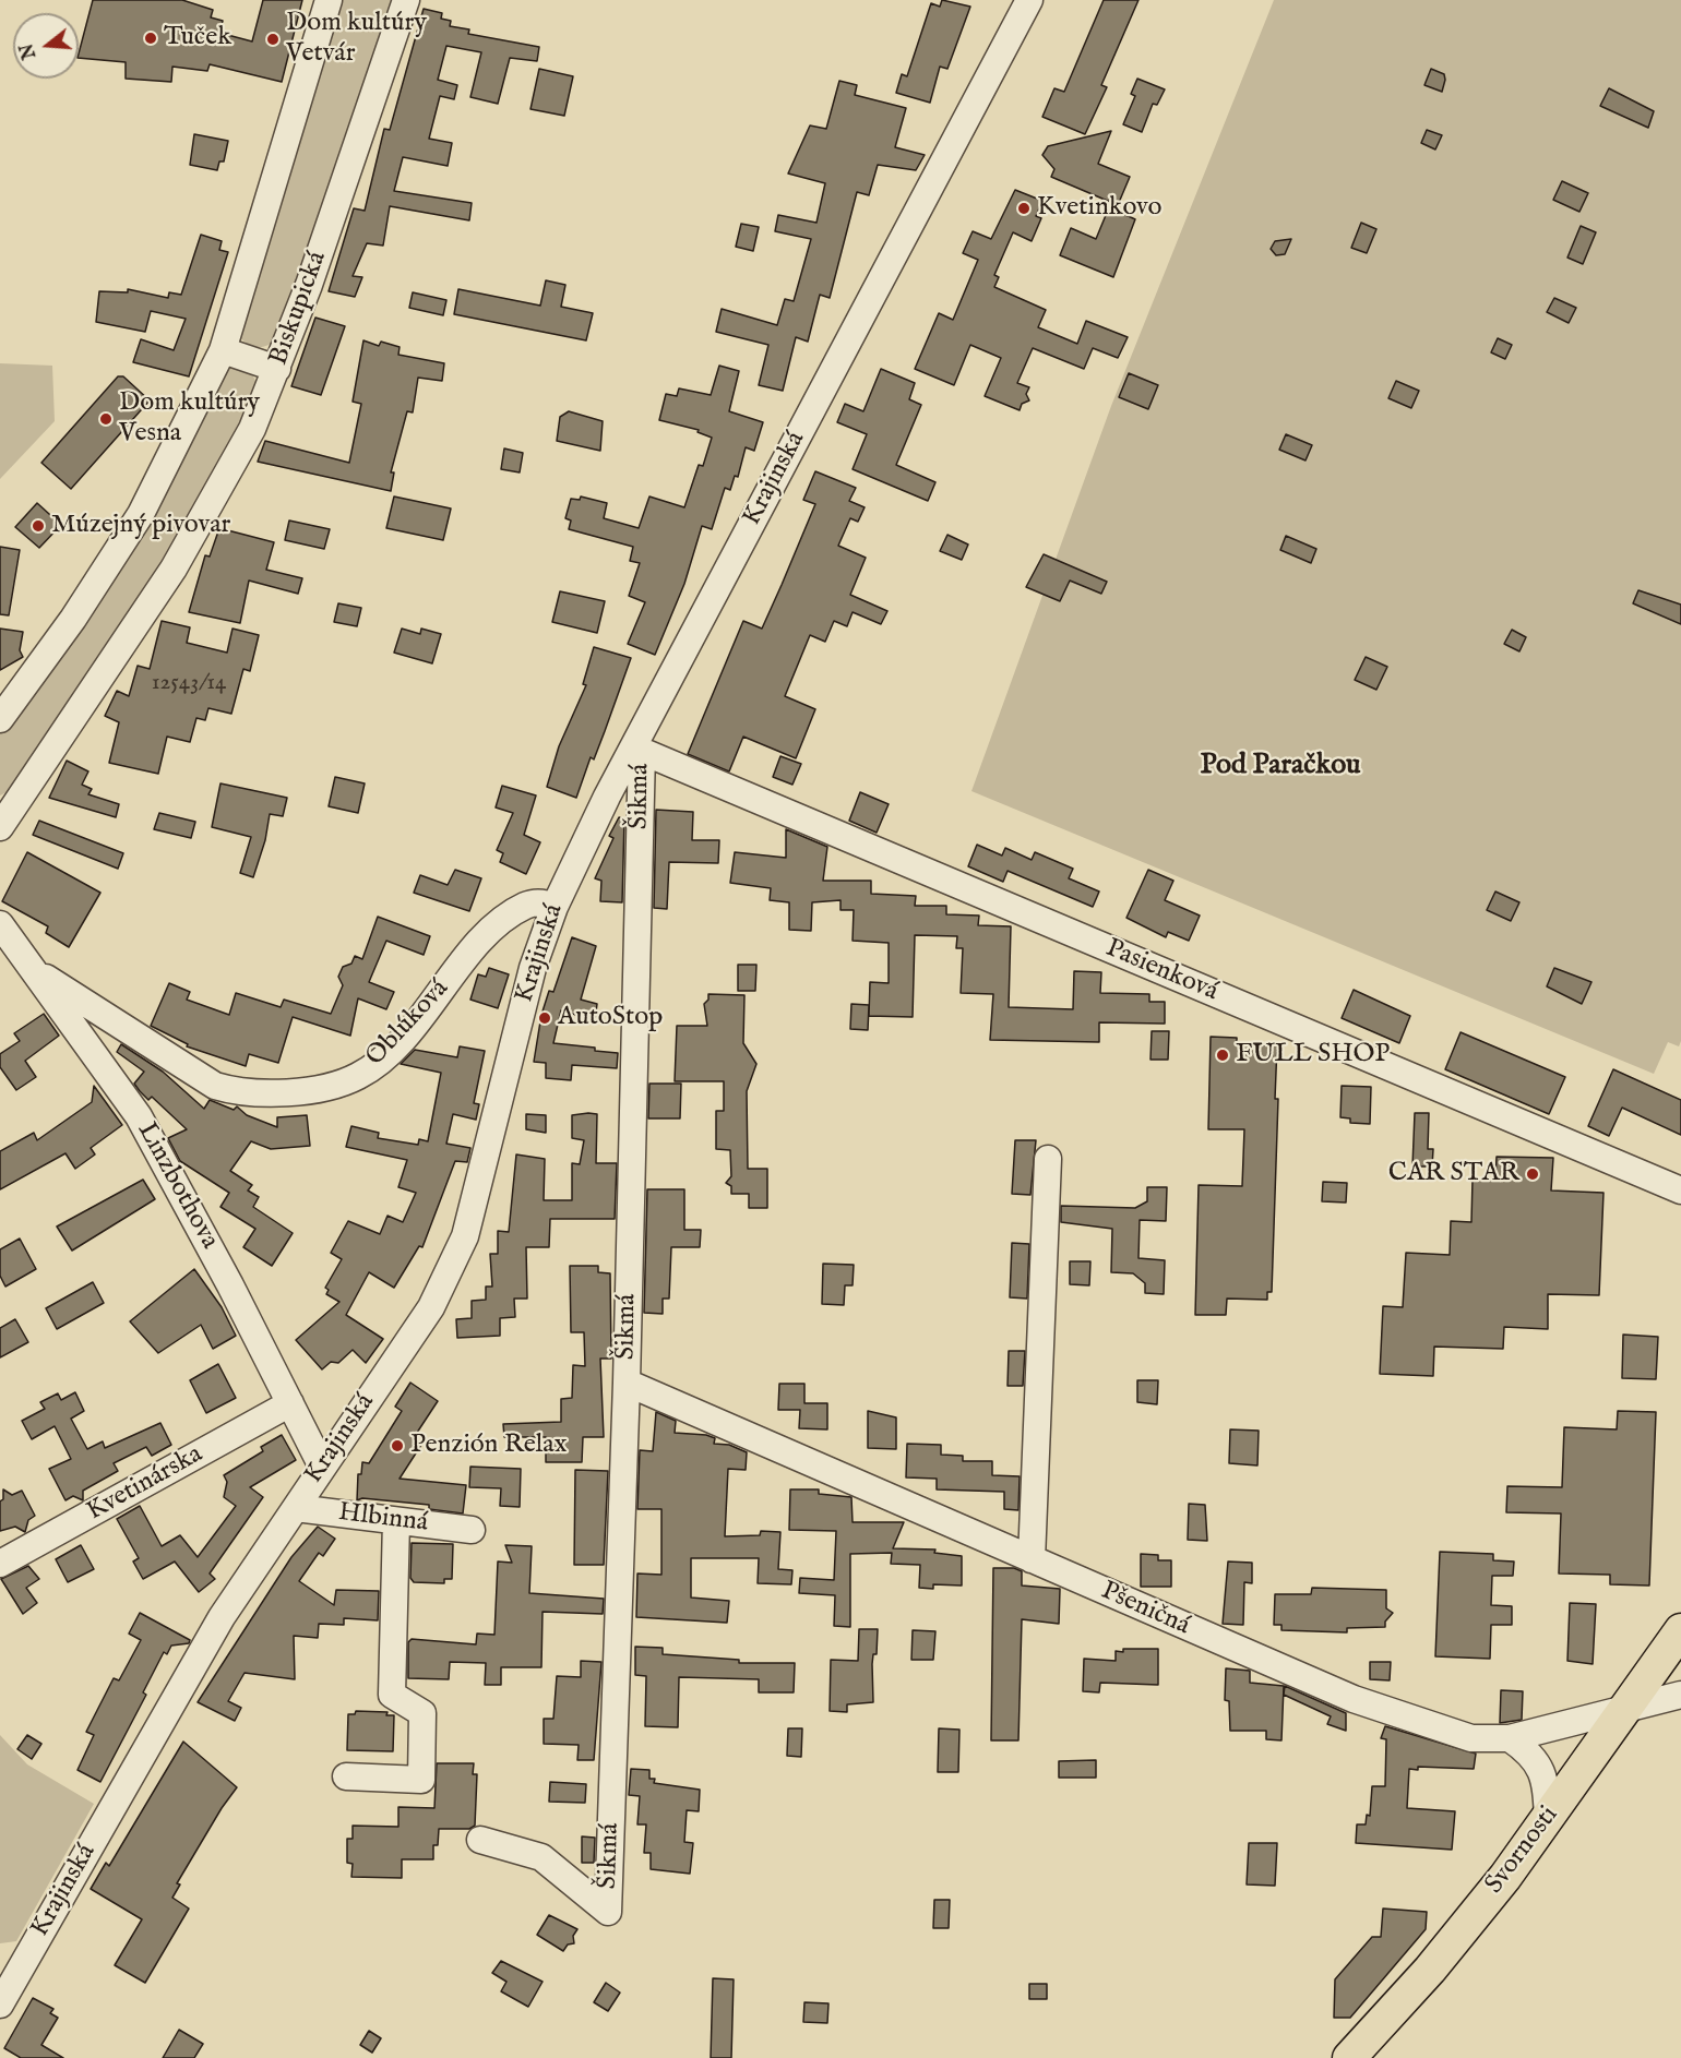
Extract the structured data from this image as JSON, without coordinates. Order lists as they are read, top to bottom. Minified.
{"streets":{"main road":["Svornosti"],"street":["Biskupická","Krajinská","Šikmá","Pasienková","Oblúková","Linzbothova","Kvetinárska","Hlbinná","Pšeničná"]},"crossings":[["Krajinská","Šikmá"],["Krajinská","Pasienková"],["Krajinská","Oblúková"],["Krajinská","Linzbothova"],["Krajinská","Hlbinná"],["Šikmá","Pasienková"],["Šikmá","Pšeničná"],["Oblúková","Linzbothova"],["Linzbothova","Kvetinárska"],["Pšeničná","Svornosti"]],"districts":["Pod Paračkou"],"places":["Tuček","Dom kultúry Vetvár","Kvetinkovo","Dom kultúry Vesna","Múzejný pivovar","AutoStop","FULL SHOP","CAR STAR","Penzión Relax"],"house_numbers":["12543/14"],"north":"left"}
